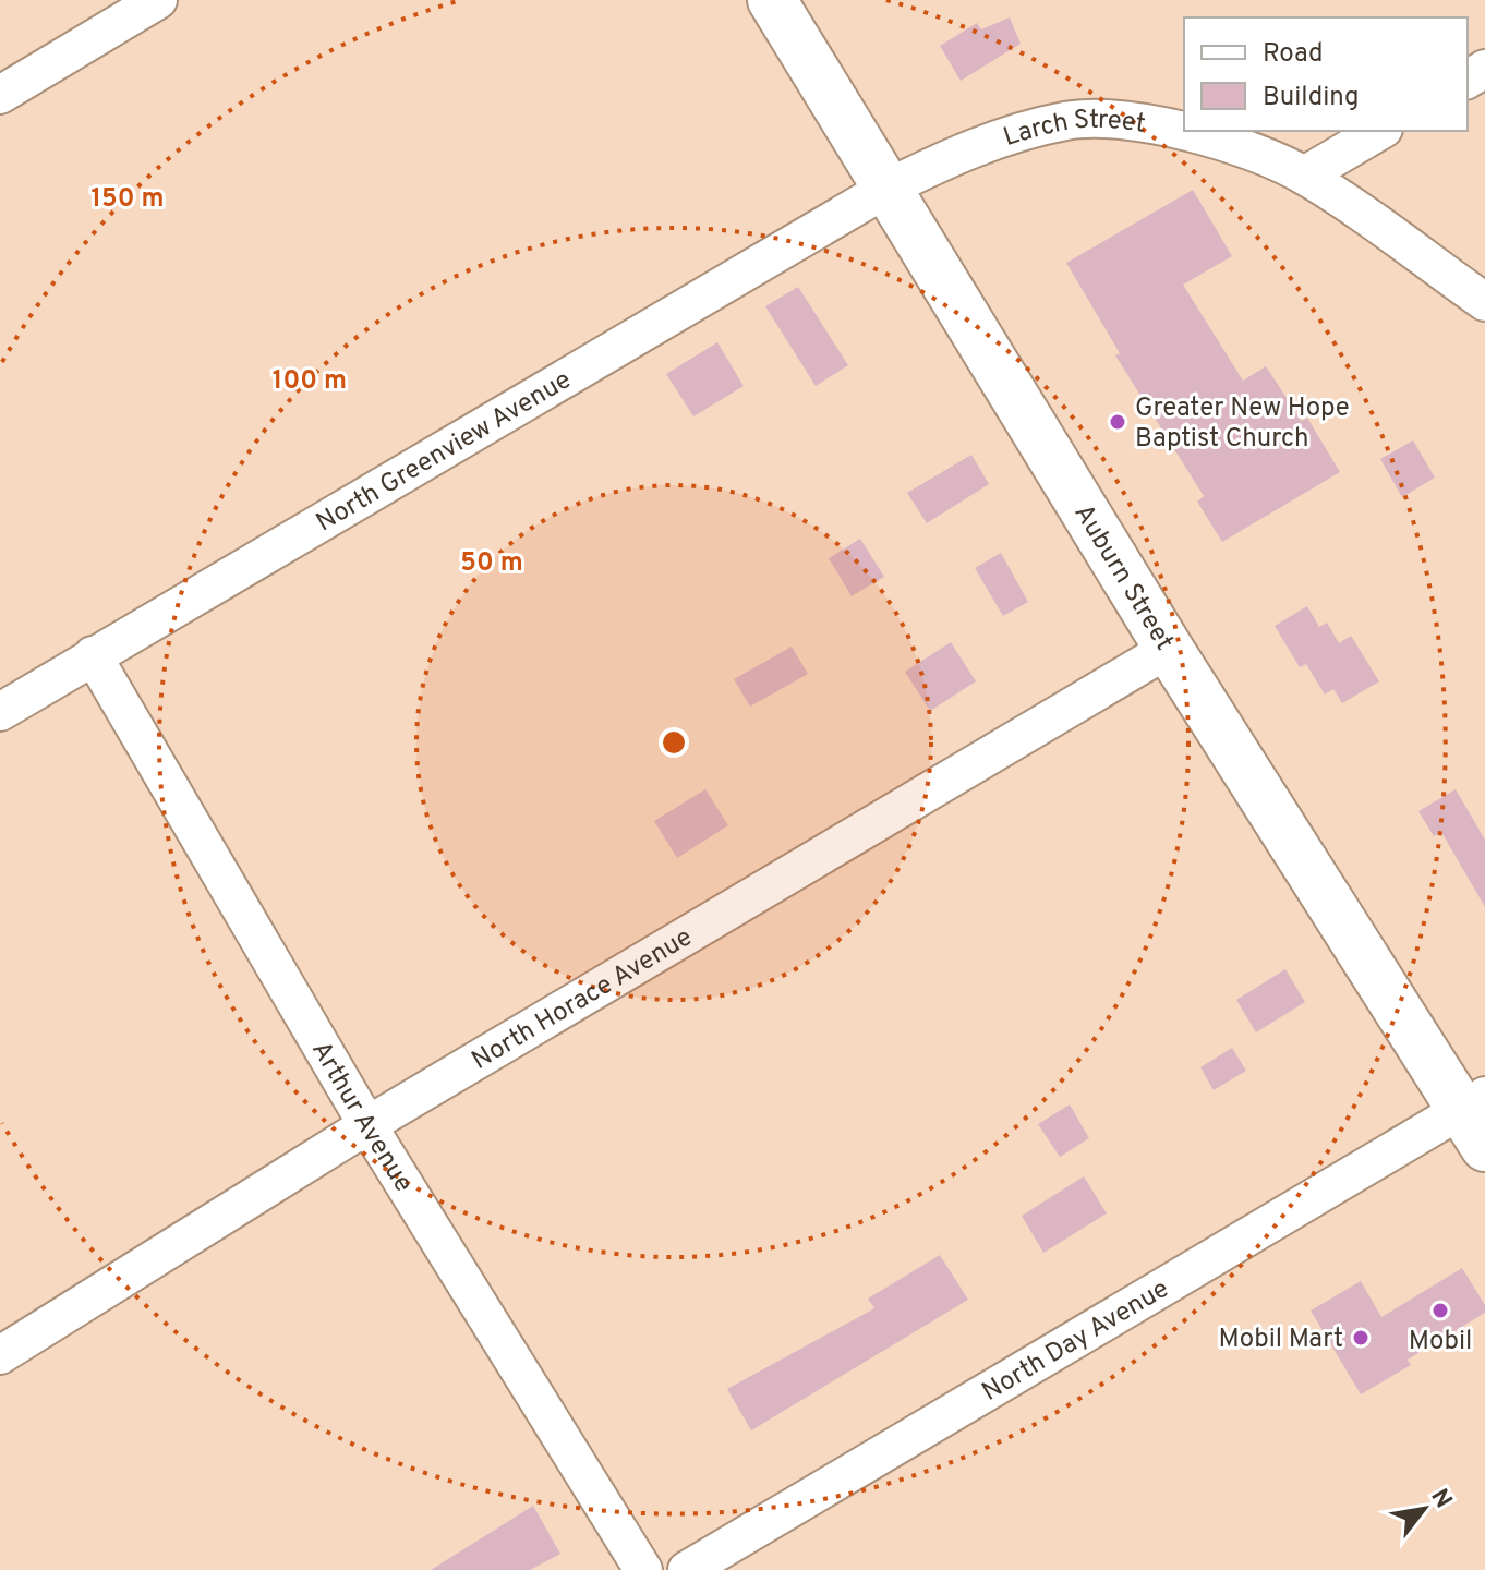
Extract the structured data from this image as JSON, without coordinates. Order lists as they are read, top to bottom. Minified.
{"streets":{"main road":["Auburn Street"],"street":["Larch Street","North Greenview Avenue","North Horace Avenue","Arthur Avenue","North Day Avenue"]},"crossings":[["Larch Street","North Greenview Avenue"],["Larch Street","Auburn Street"],["North Greenview Avenue","Auburn Street"],["North Greenview Avenue","Arthur Avenue"],["Auburn Street","North Horace Avenue"],["Auburn Street","North Day Avenue"],["North Horace Avenue","Arthur Avenue"]],"places":["Greater New Hope Baptist Church","Mobil","Mobil Mart"],"legend":["Road","Building"],"north":"top right","rings":["150 m","100 m","50 m"]}
